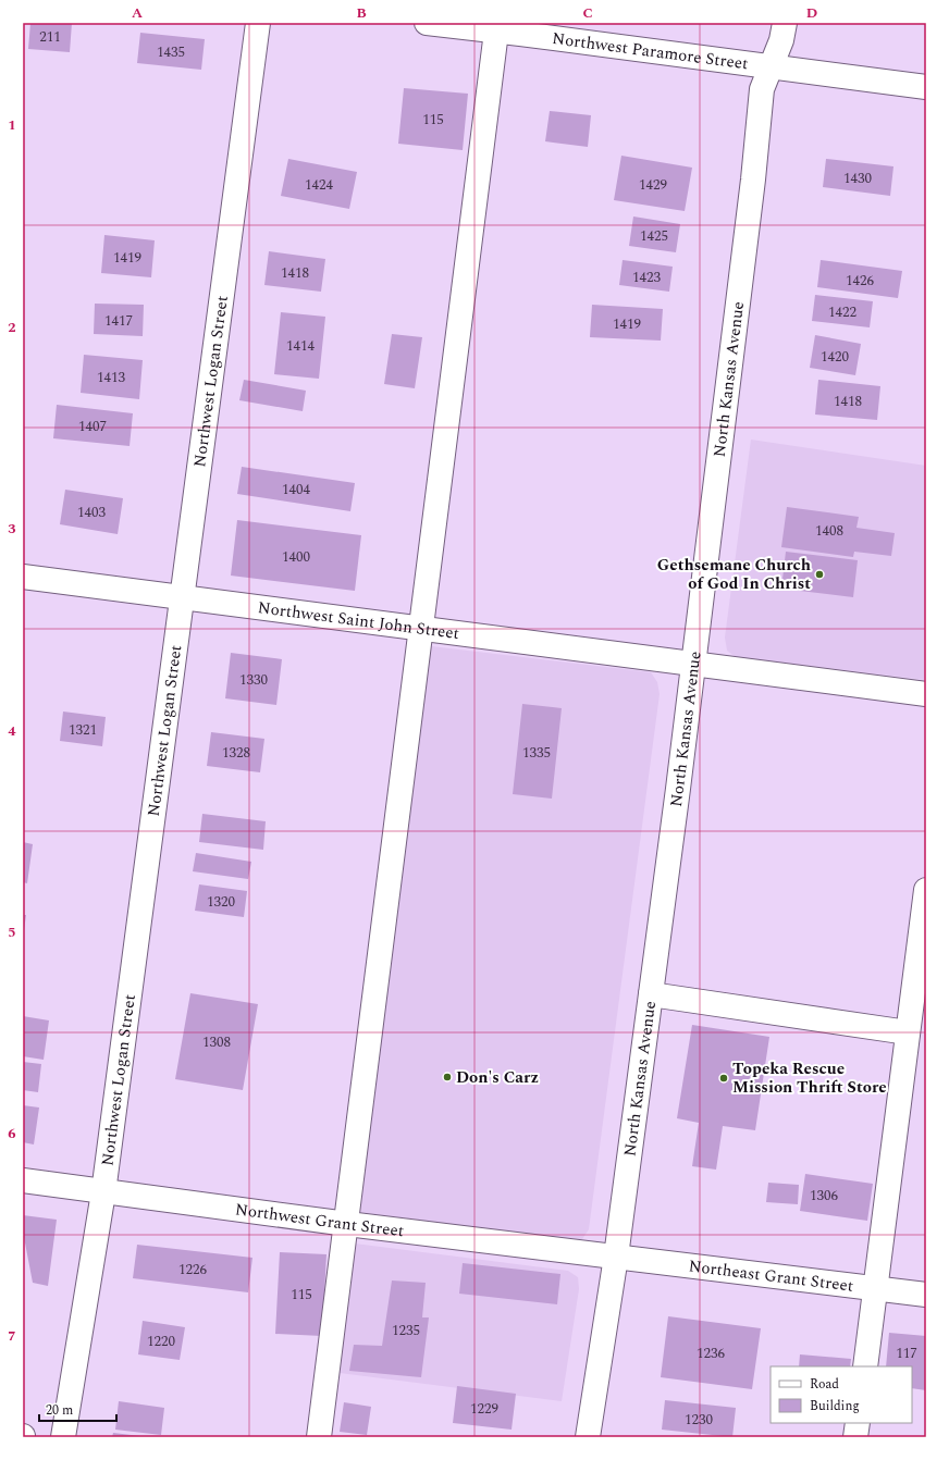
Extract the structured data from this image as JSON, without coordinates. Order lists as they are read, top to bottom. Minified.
{"streets":{"street":["Northwest Paramore Street","North Kansas Avenue","Northwest Logan Street","Northwest Saint John Street","Northwest Grant Street","Northeast Grant Street"]},"crossings":[["Northwest Paramore Street","North Kansas Avenue"],["North Kansas Avenue","Northwest Saint John Street"],["North Kansas Avenue","Northwest Grant Street"],["North Kansas Avenue","Northeast Grant Street"],["Northwest Logan Street","Northwest Saint John Street"],["Northwest Logan Street","Northwest Grant Street"],["Northwest Grant Street","Northeast Grant Street"]],"places":["Gethsemane Church of God In Christ","Don's Carz","Topeka Rescue Mission Thrift Store"],"house_numbers":["211","1435","115","1430","1424","1429","1425","1419","1418","1423","1426","1422","1417","1419","1414","1420","1413","1418","1407","1404","1403","1408","1400","1330","1321","1328","1335","1320","1308","1306","1226","115","1235","1220","1236","117","1229","1230"],"legend":["Road","Building"],"scale_bar":"20 m","grid":{"columns":["A","B","C","D"],"rows":["1","2","3","4","5","6","7"]}}
